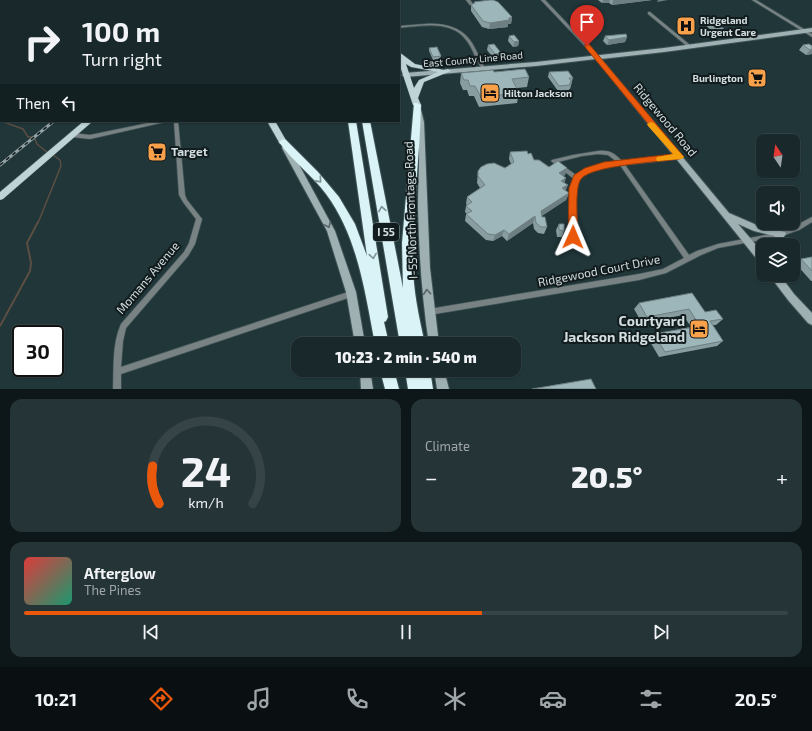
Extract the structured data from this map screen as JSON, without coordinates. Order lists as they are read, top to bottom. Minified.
{"streets":{"highway":["I 55"],"main road":["I-55 North Frontage Road"],"street":["East County Line Road","Ridgewood Road","Ridgewood Court Drive","Momans Avenue"]},"crossings":[["East County Line Road","Ridgewood Road"],["East County Line Road","I-55 North Frontage Road"],["Ridgewood Road","Ridgewood Court Drive"],["I-55 North Frontage Road","Ridgewood Court Drive"]],"one_way":["I-55 North Frontage Road"],"places":{"hospital":["Ridgeland Urgent Care"],"supermarket":["Burlington","Target"],"hotel":["Hilton Jackson","Courtyard Jackson Ridgeland"]},"north":"top","page":{"turn":["100 m","Turn right"],"then":"Then","limit":"30","trip":"10:23 · 2 min · 540 m","tile":"Climate","heat":["−","20.5°","+"],"song":["Afterglow","The Pines"],"tabs":["10:21","20.5°"],"gauge":["24","km/h"]}}
